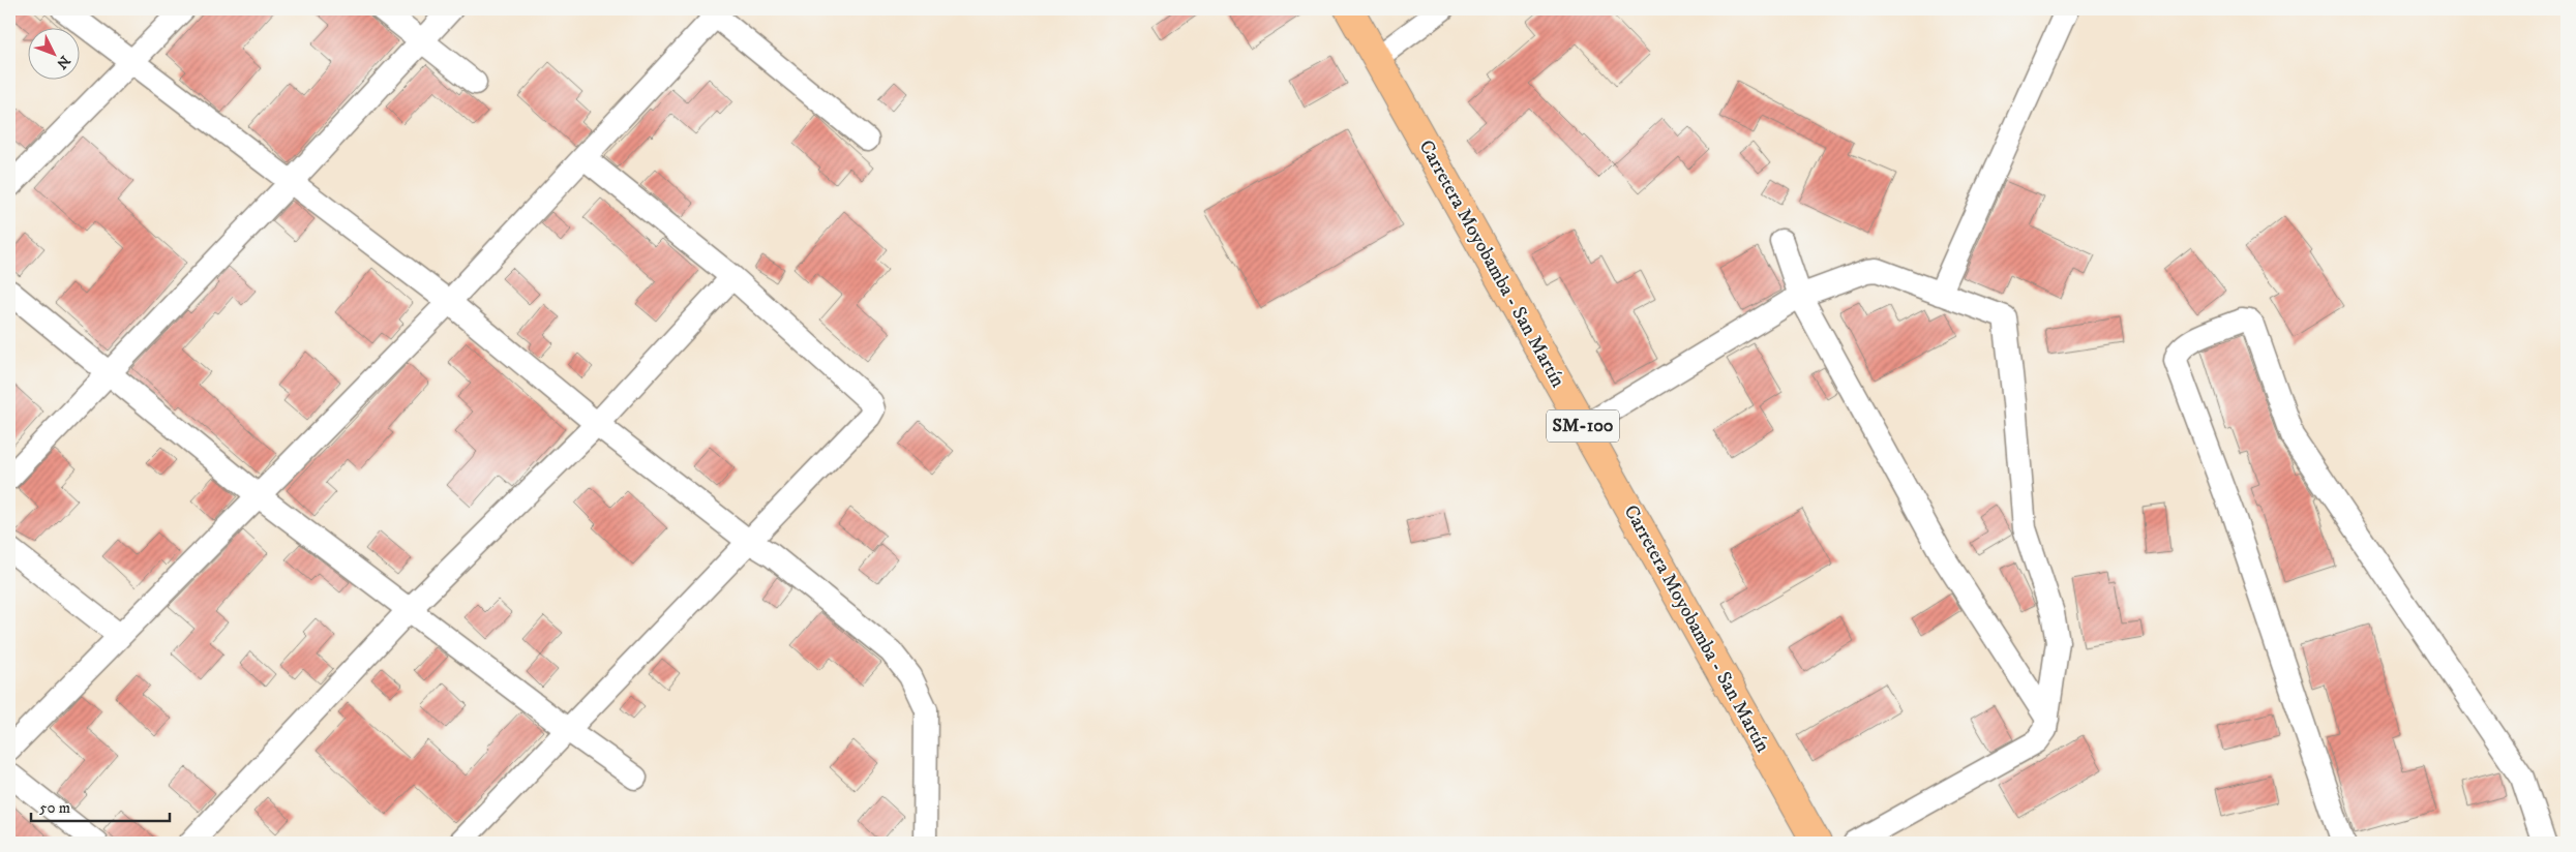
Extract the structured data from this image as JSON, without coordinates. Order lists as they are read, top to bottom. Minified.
{"streets":{"main road":["Carretera Moyobamba - San Martín","SM-100"]},"scale_bar":"50 m","north":"bottom right"}
